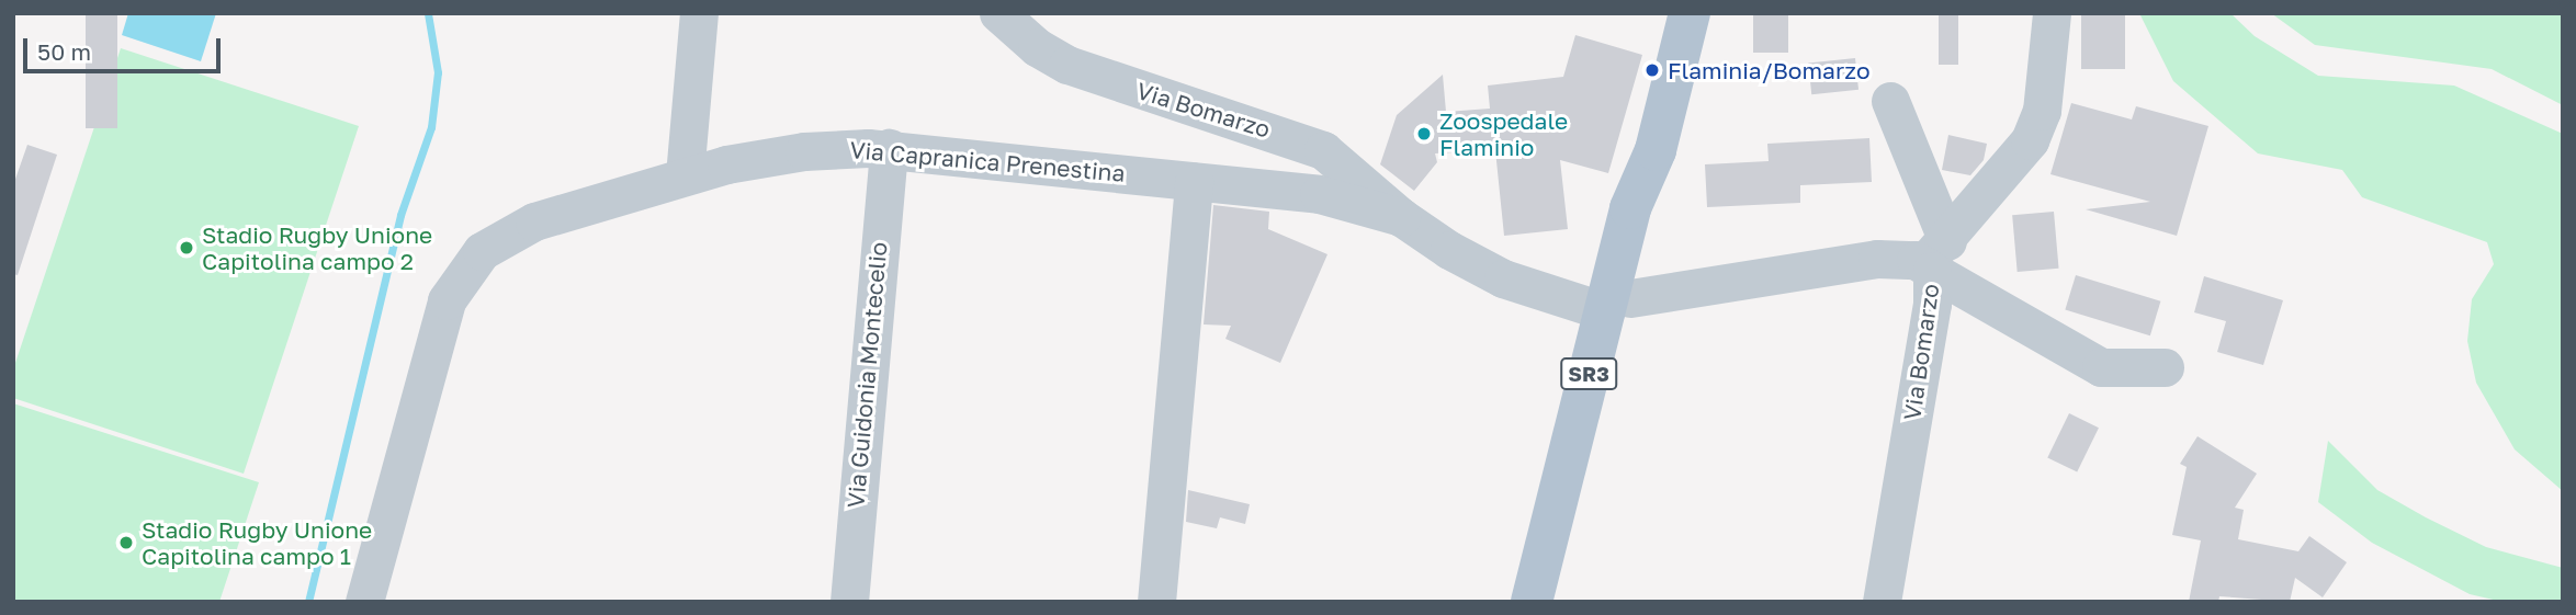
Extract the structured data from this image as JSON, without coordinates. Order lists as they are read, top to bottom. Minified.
{"streets":{"main road":["SR3"],"street":["Via Bomarzo","Via Capranica Prenestina","Via Guidonia Montecelio"]},"crossings":[["Via Bomarzo","Via Capranica Prenestina"],["Via Bomarzo","SR3"],["Via Capranica Prenestina","Via Guidonia Montecelio"]],"places":["Flaminia/Bomarzo","Zoospedale Flaminio","Stadio Rugby Unione Capitolina campo 2","Stadio Rugby Unione Capitolina campo 1"],"scale_bar":"50 m"}
